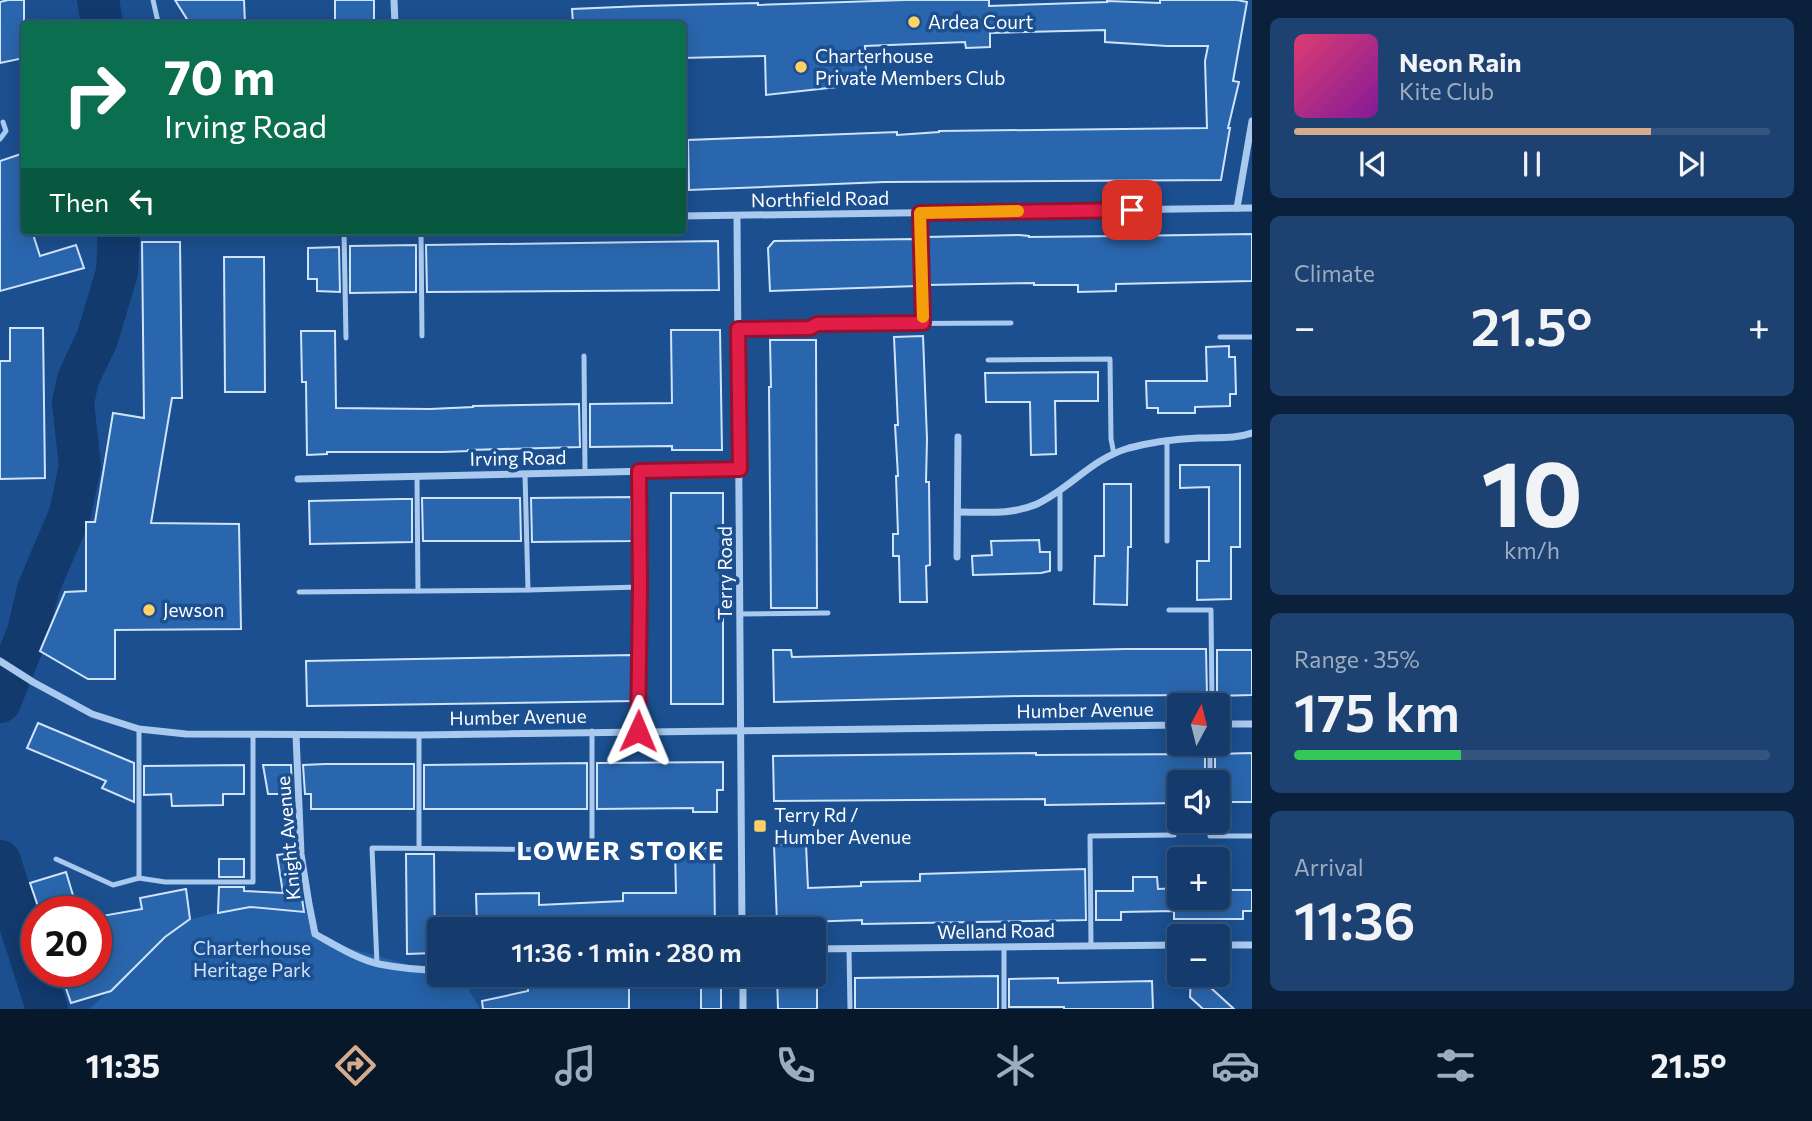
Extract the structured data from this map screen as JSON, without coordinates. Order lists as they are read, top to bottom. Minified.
{"streets":{"street":["Northfield Road","Irving Road","Terry Road","Humber Avenue","Knight Avenue","Welland Road"]},"crossings":[["Northfield Road","Terry Road"],["Irving Road","Terry Road"],["Terry Road","Humber Avenue"],["Humber Avenue","Knight Avenue"]],"districts":["LOWER STOKE"],"parks":["Charterhouse Heritage Park"],"places":{"other":["Ardea Court","Charterhouse Private Members Club","Jewson"],"transit":["Terry Rd / Humber Avenue"]},"north":"top","page":{"turn":["70 m","Irving Road"],"song":["Neon Rain","Kite Club"],"then":"Then","tile":["Climate",["10","km/h"],["Range · 35%","175 km"],["Arrival","11:36"]],"heat":["−","21.5°","+"],"map_buttons":["+","−"],"limit":"20","trip":"11:36 · 1 min · 280 m","tabs":["11:35","21.5°"]}}
